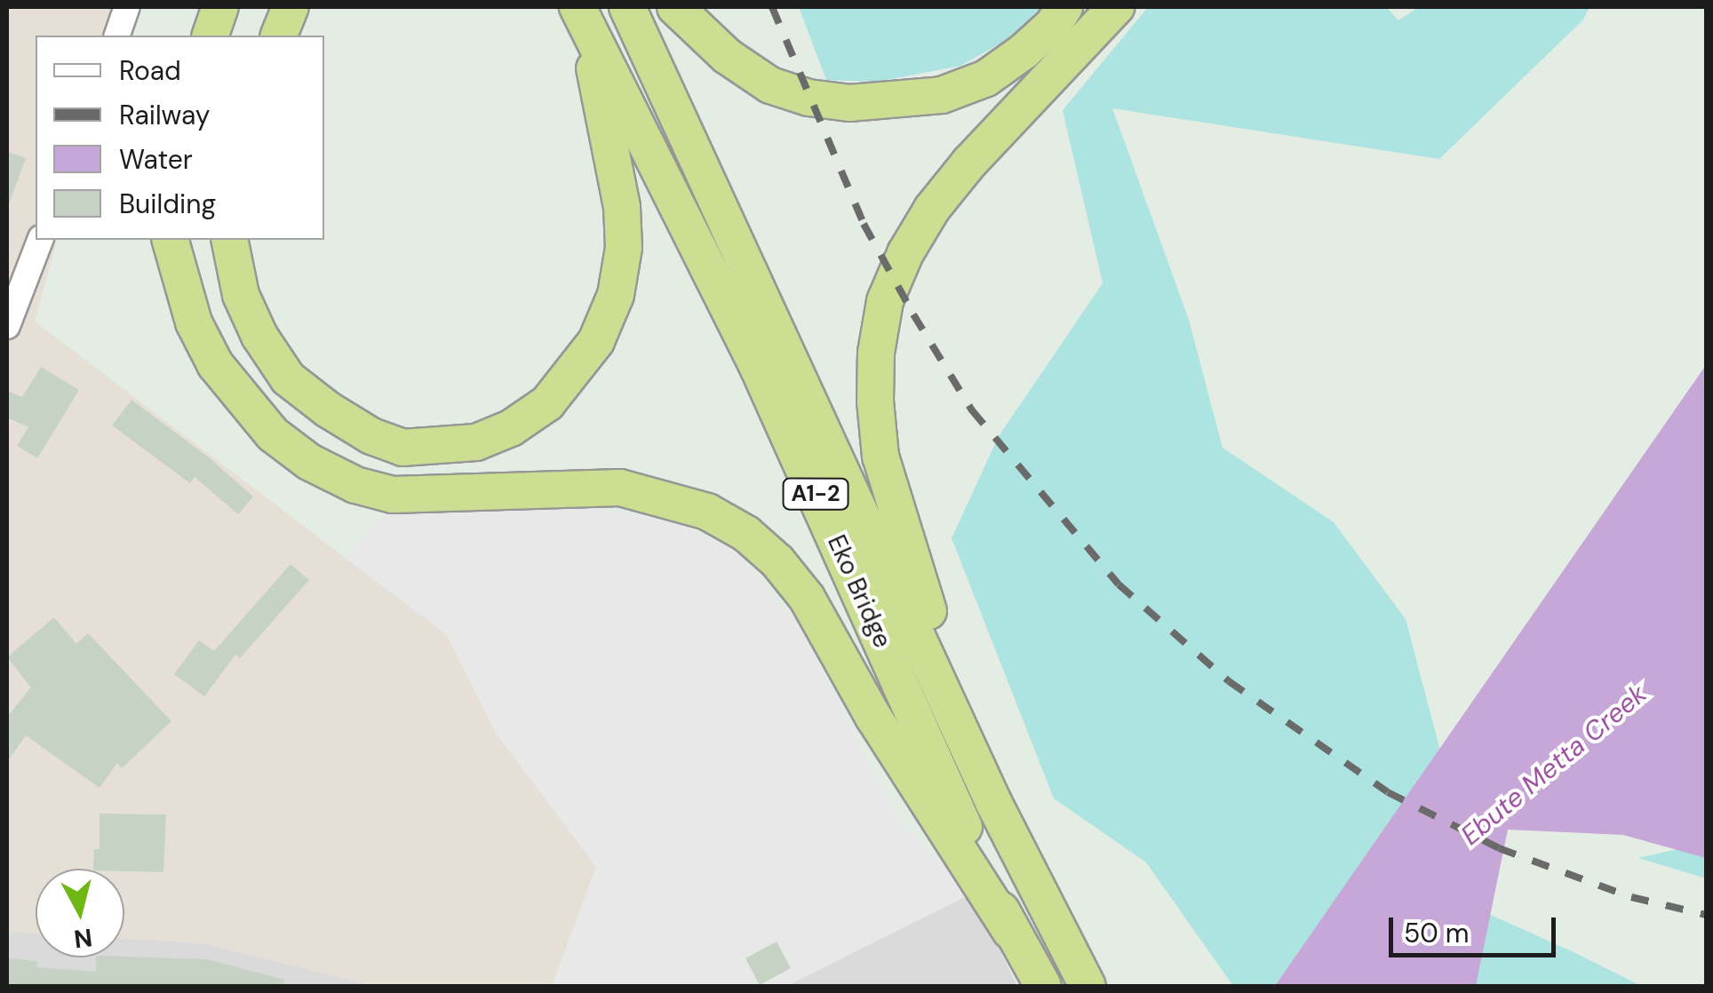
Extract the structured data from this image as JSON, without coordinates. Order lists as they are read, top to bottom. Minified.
{"streets":{"highway":["A1-2","Eko Bridge"]},"water":["Ebute Metta Creek"],"legend":["Road","Railway","Water","Building"],"scale_bar":"50 m","north":"bottom"}
